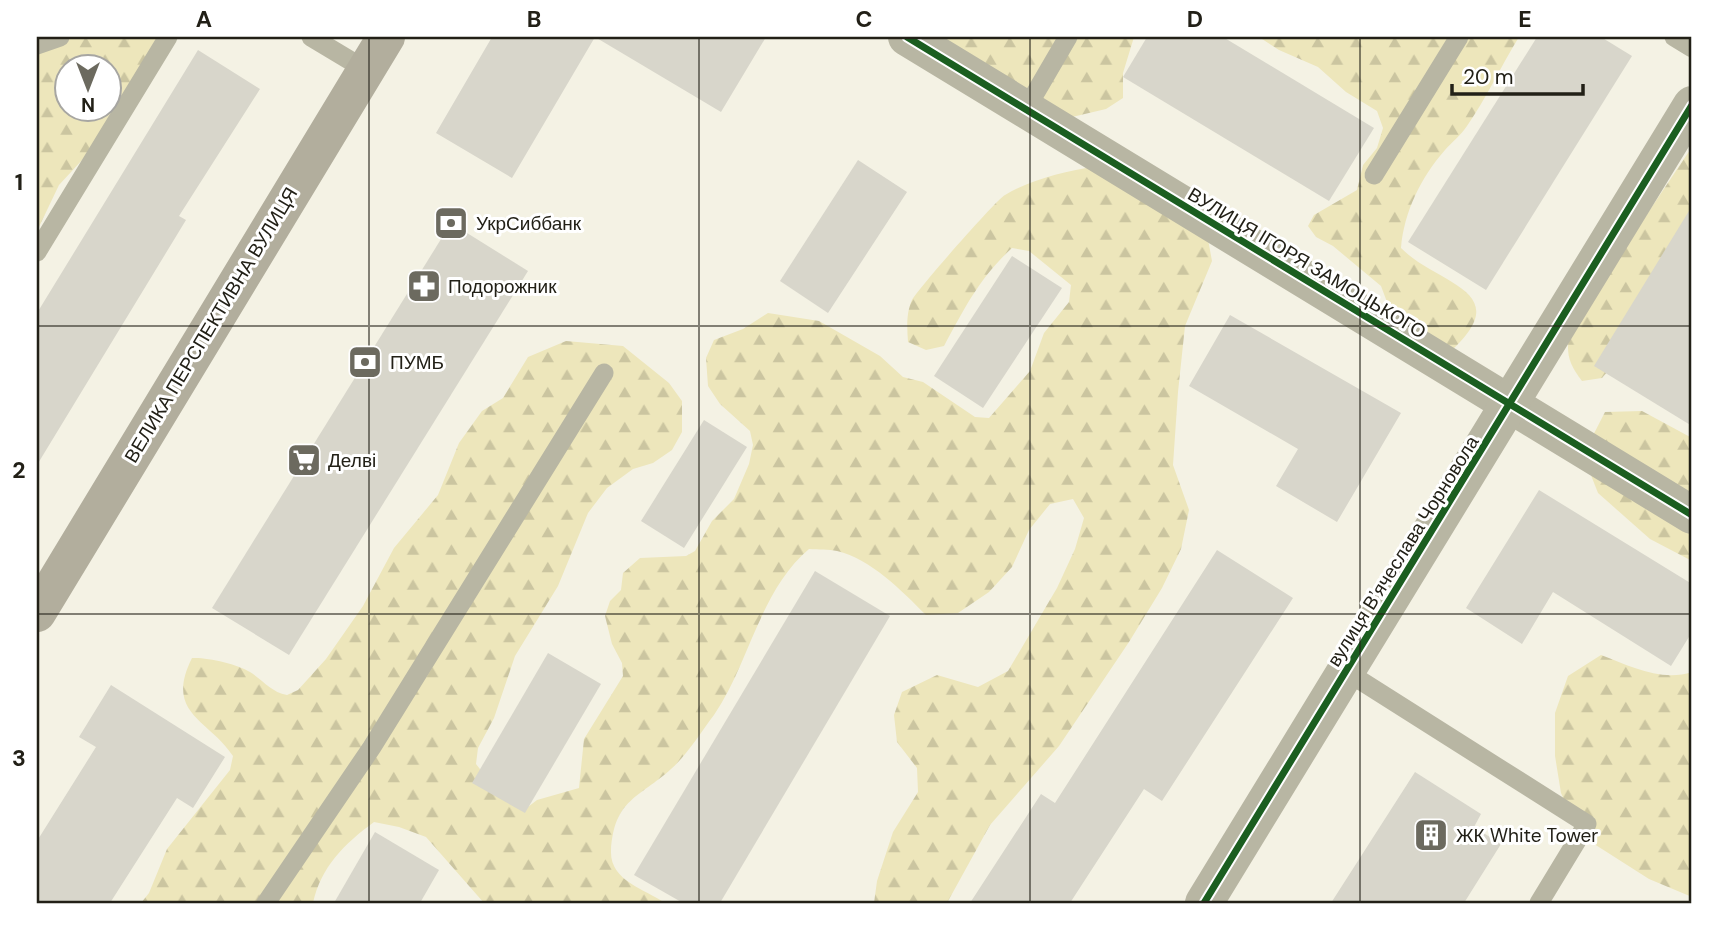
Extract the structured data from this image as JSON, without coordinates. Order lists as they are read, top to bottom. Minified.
{"streets":{"main road":["ВЕЛИКА ПЕРСПЕКТИВНА ВУЛИЦЯ"],"street":["ВУЛИЦЯ ІГОРЯ ЗАМОЦЬКОГО","вулиця Вʼячеслава Чорновола"]},"crossings":[["ВУЛИЦЯ ІГОРЯ ЗАМОЦЬКОГО","вулиця Вʼячеслава Чорновола"]],"places":{"bank":["УкрСиббанк","ПУМБ"],"pharmacy":["Подорожник"],"supermarket":["Делві"],"building":["ЖК White Tower"]},"scale_bar":"20 m","north":"bottom","grid":{"columns":["A","B","C","D","E"],"rows":["1","2","3"]}}
